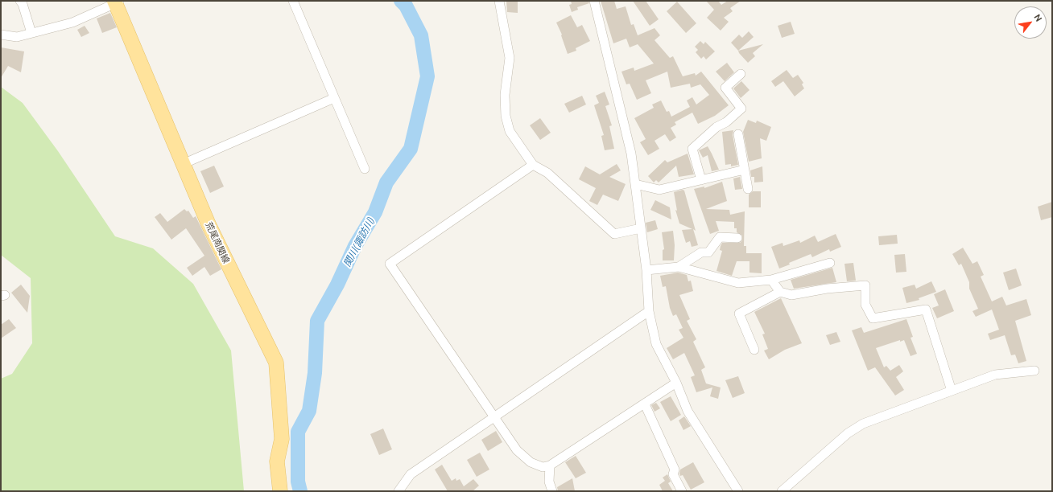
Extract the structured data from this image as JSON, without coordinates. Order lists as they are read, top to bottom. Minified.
{"streets":{"main road":["荒尾南関線"]},"water":["関川(諏訪川)"],"north":"top right"}
